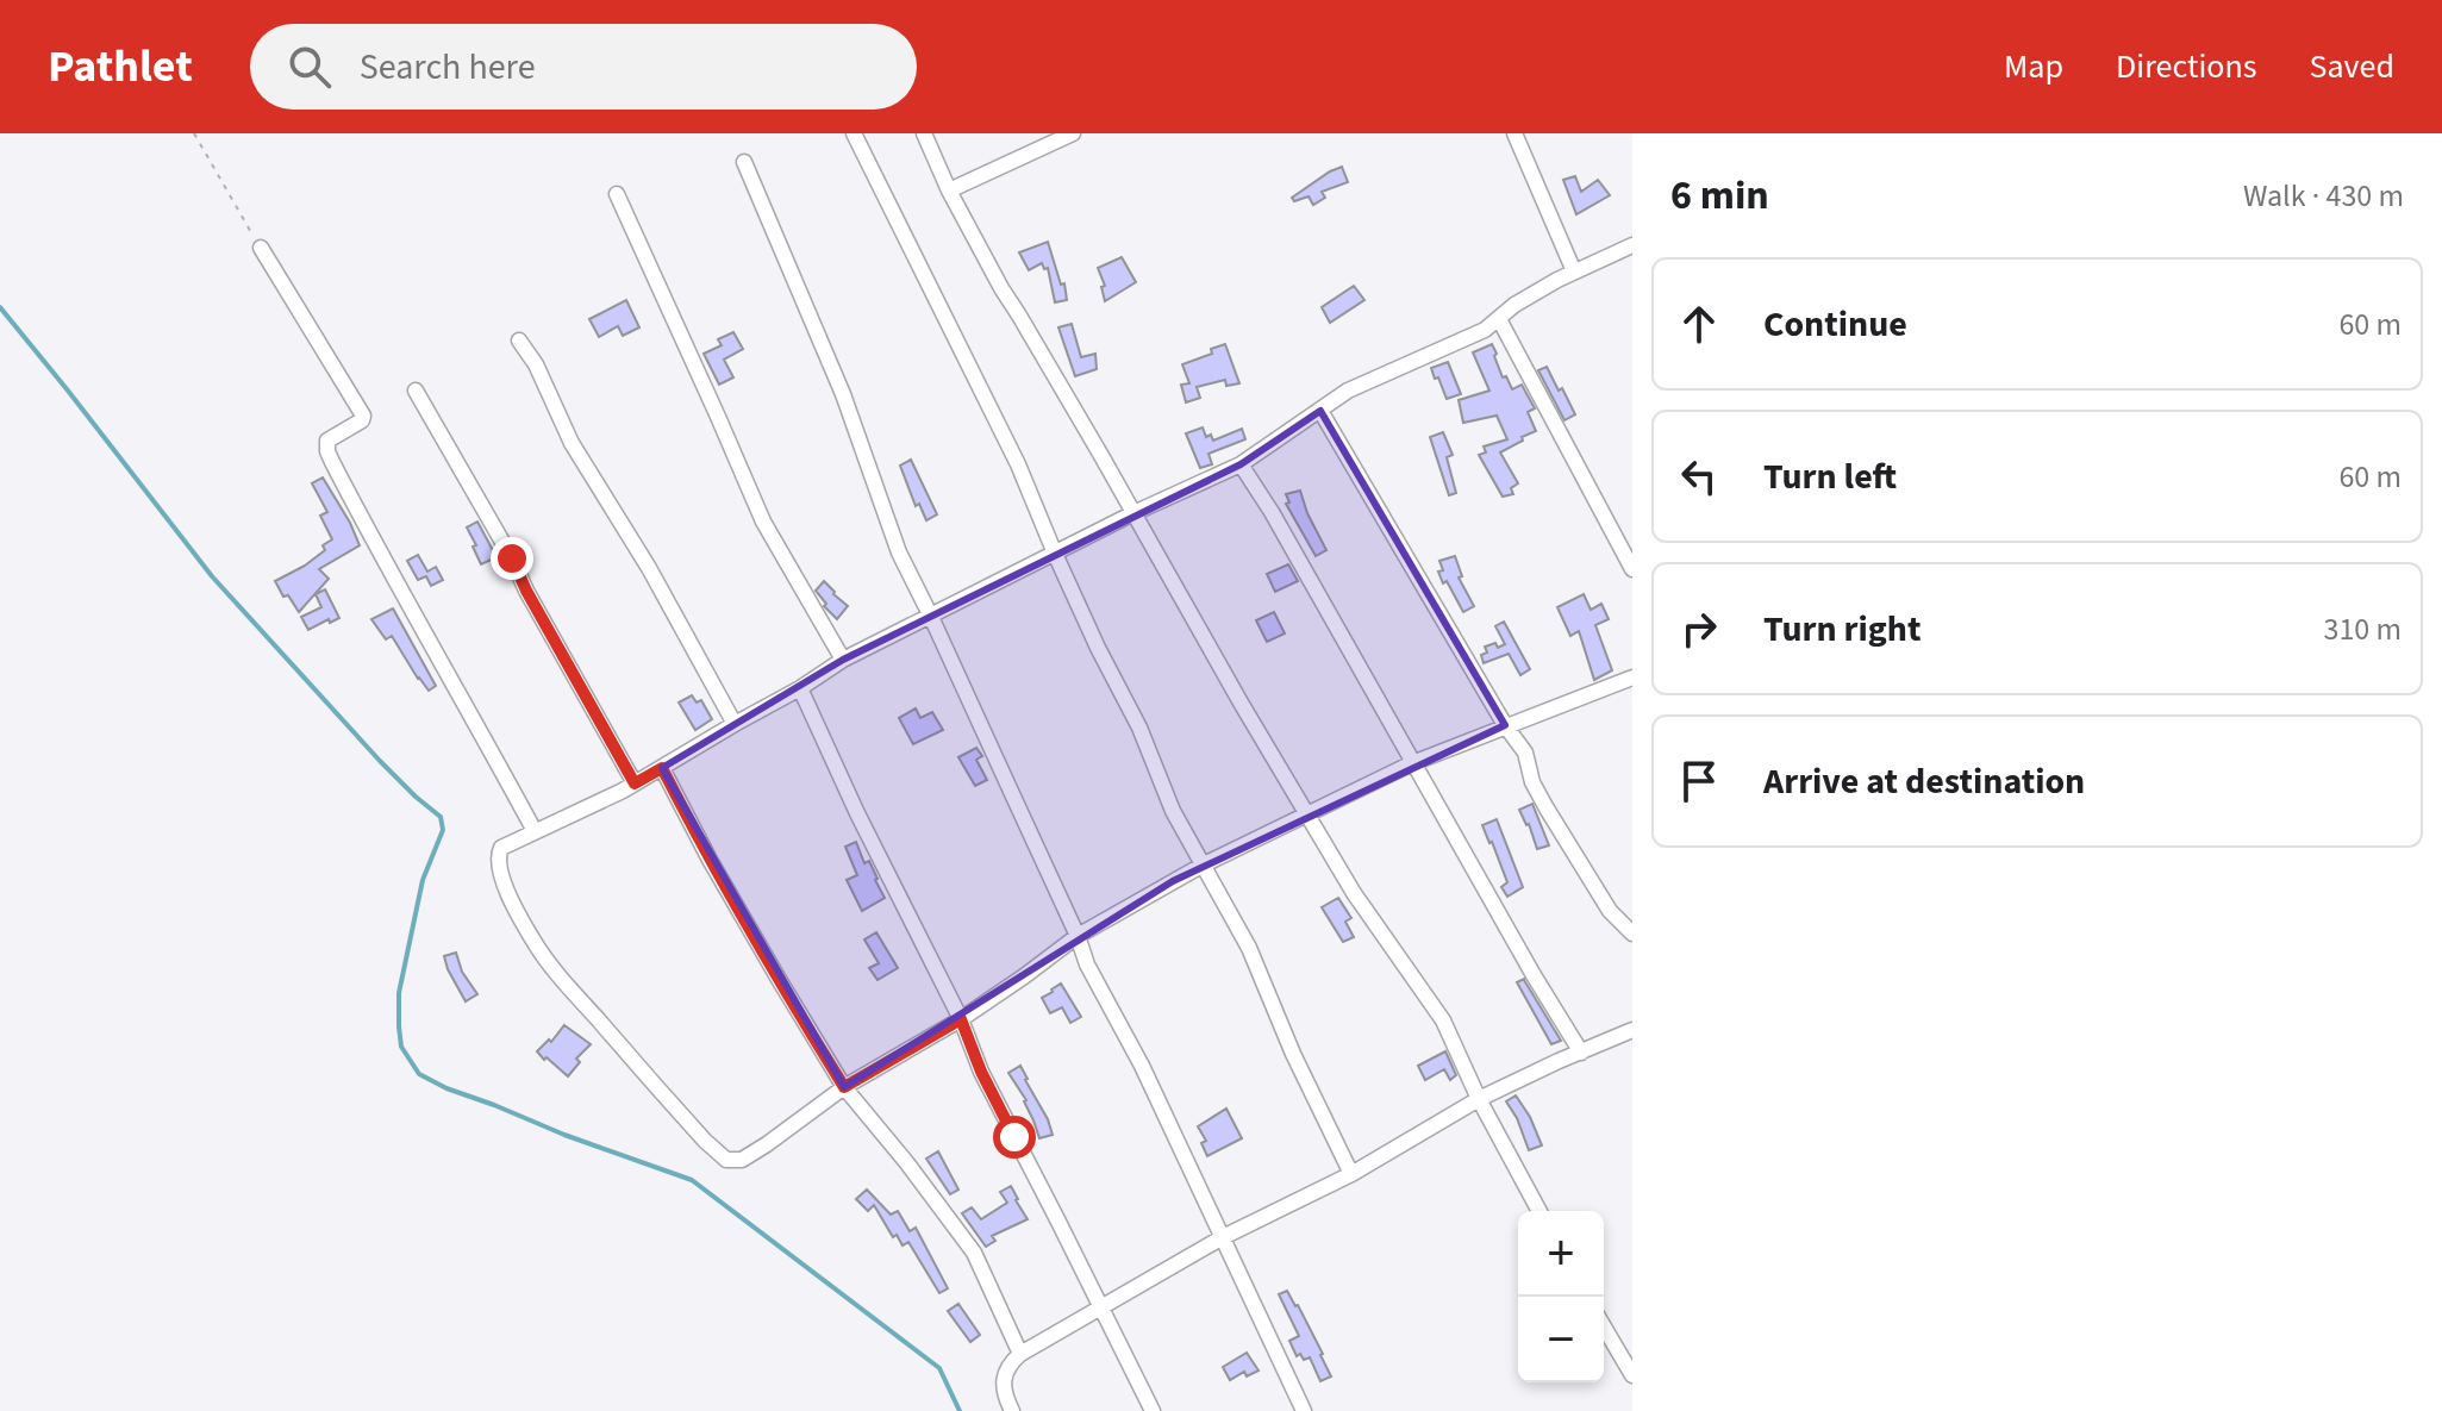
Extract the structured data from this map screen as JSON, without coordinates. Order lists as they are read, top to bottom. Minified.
{"page":{"header":"Pathlet","search":"Search here","nav":["Map","Directions","Saved"],"heading":["6 min","Walk · 430 m"],"list":[["Continue","60 m"],["Turn left","60 m"],["Turn right","310 m"],"Arrive at destination"],"map_buttons":["+","−"]}}
